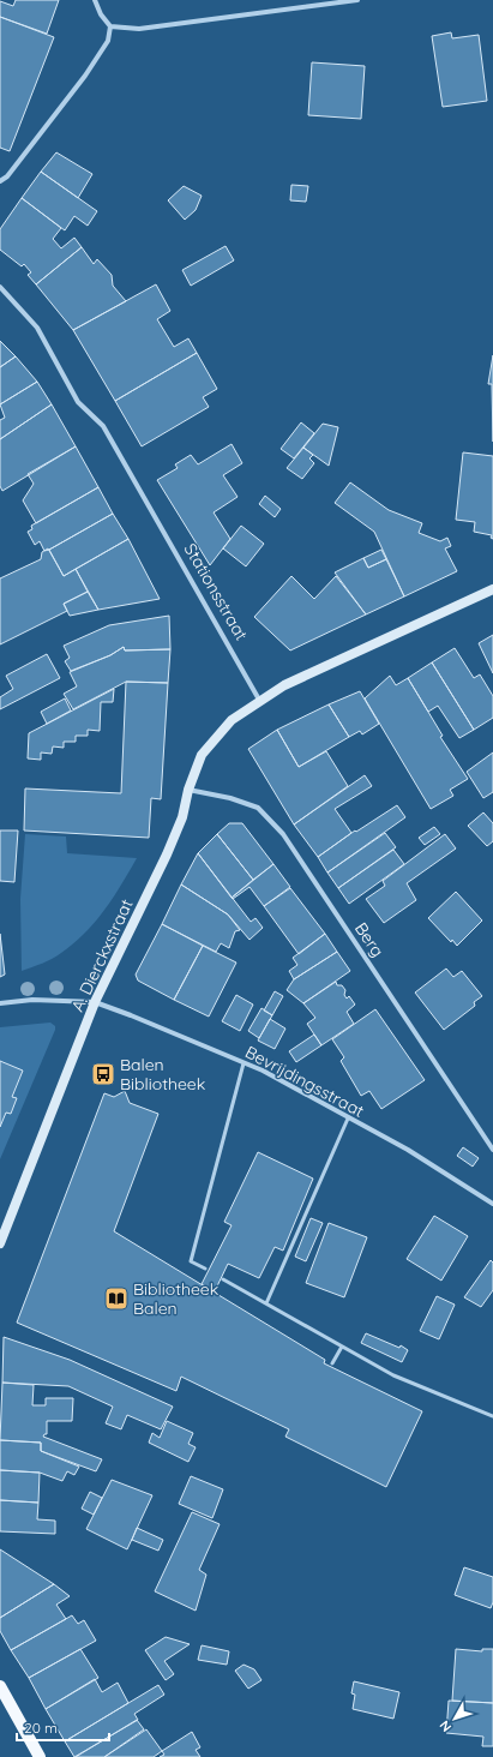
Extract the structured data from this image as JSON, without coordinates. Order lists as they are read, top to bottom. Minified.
{"streets":{"street":["Stationsstraat","Berg","A. Dierckxstraat","Bevrijdingsstraat"]},"crossings":[["Stationsstraat","A. Dierckxstraat"],["Berg","A. Dierckxstraat"],["A. Dierckxstraat","Bevrijdingsstraat"]],"places":{"bus stop":["Balen Bibliotheek"],"library":["Bibliotheek Balen"]},"scale_bar":"20 m","north":"bottom left"}
